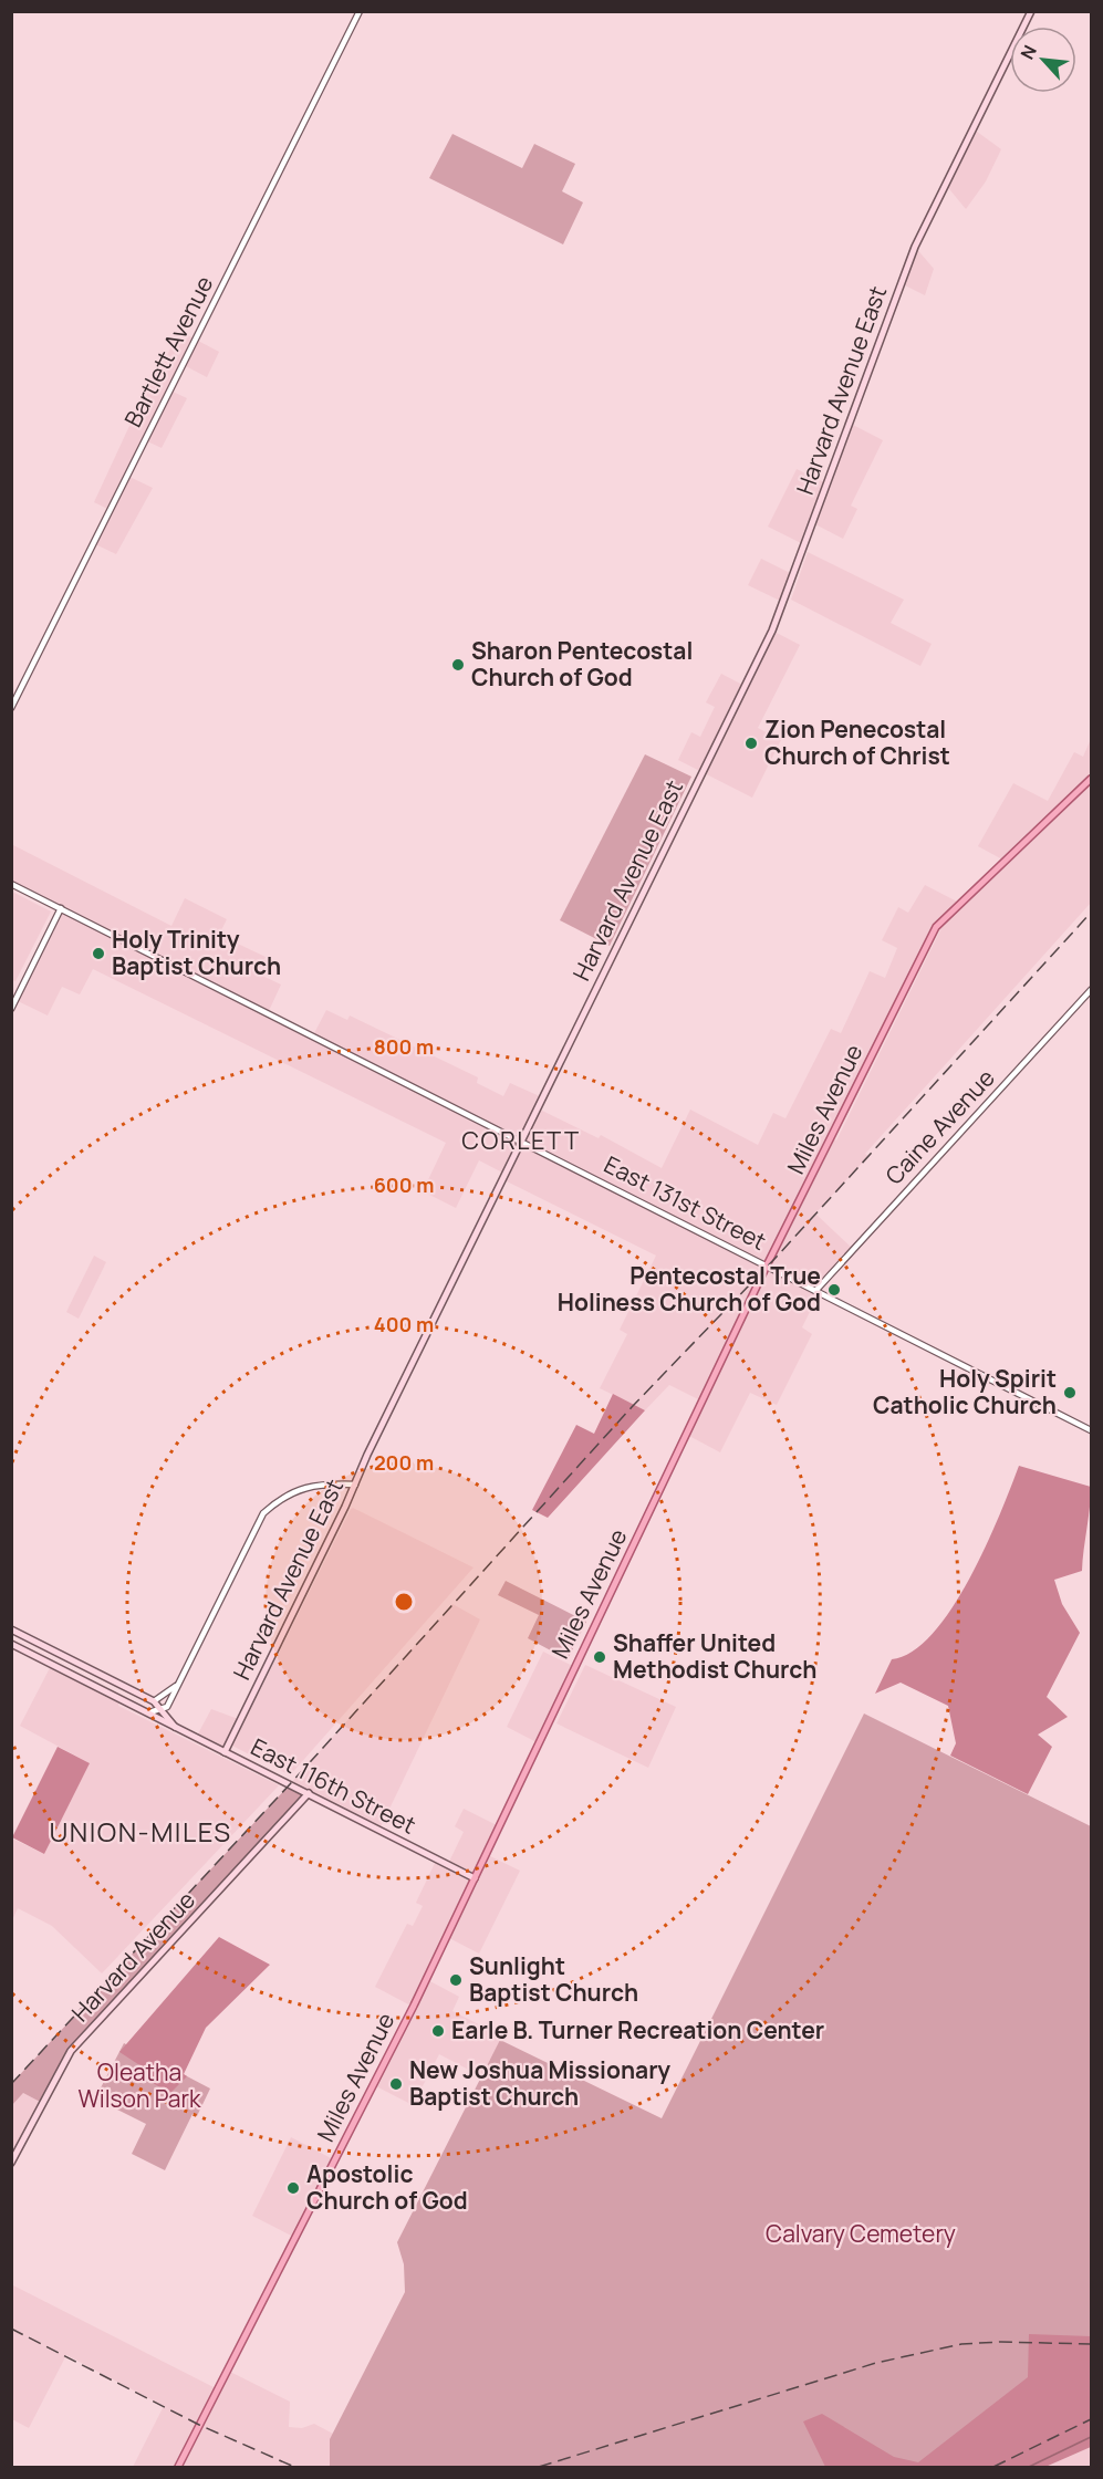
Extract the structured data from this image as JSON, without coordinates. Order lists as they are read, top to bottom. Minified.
{"streets":{"main road":["Harvard Avenue East","Miles Avenue","East 116th Street","Harvard Avenue"],"street":["Bartlett Avenue","Caine Avenue","East 131st Street"]},"crossings":[["Harvard Avenue East","East 131st Street"],["Harvard Avenue East","East 116th Street"],["Miles Avenue","East 131st Street"],["Miles Avenue","East 116th Street"],["Caine Avenue","East 131st Street"],["East 116th Street","Harvard Avenue"]],"districts":["CORLETT","UNION-MILES"],"parks":["Oleatha Wilson Park","Calvary Cemetery"],"places":["Sharon Pentecostal Church of God","Zion Penecostal Church of Christ","Holy Trinity Baptist Church","Pentecostal True Holiness Church of God","Holy Spirit Catholic Church","Shaffer United Methodist Church","Sunlight Baptist Church","Earle B. Turner Recreation Center","New Joshua Missionary Baptist Church","Apostolic Church of God"],"north":"top left","rings":["800 m","600 m","400 m","200 m"]}
